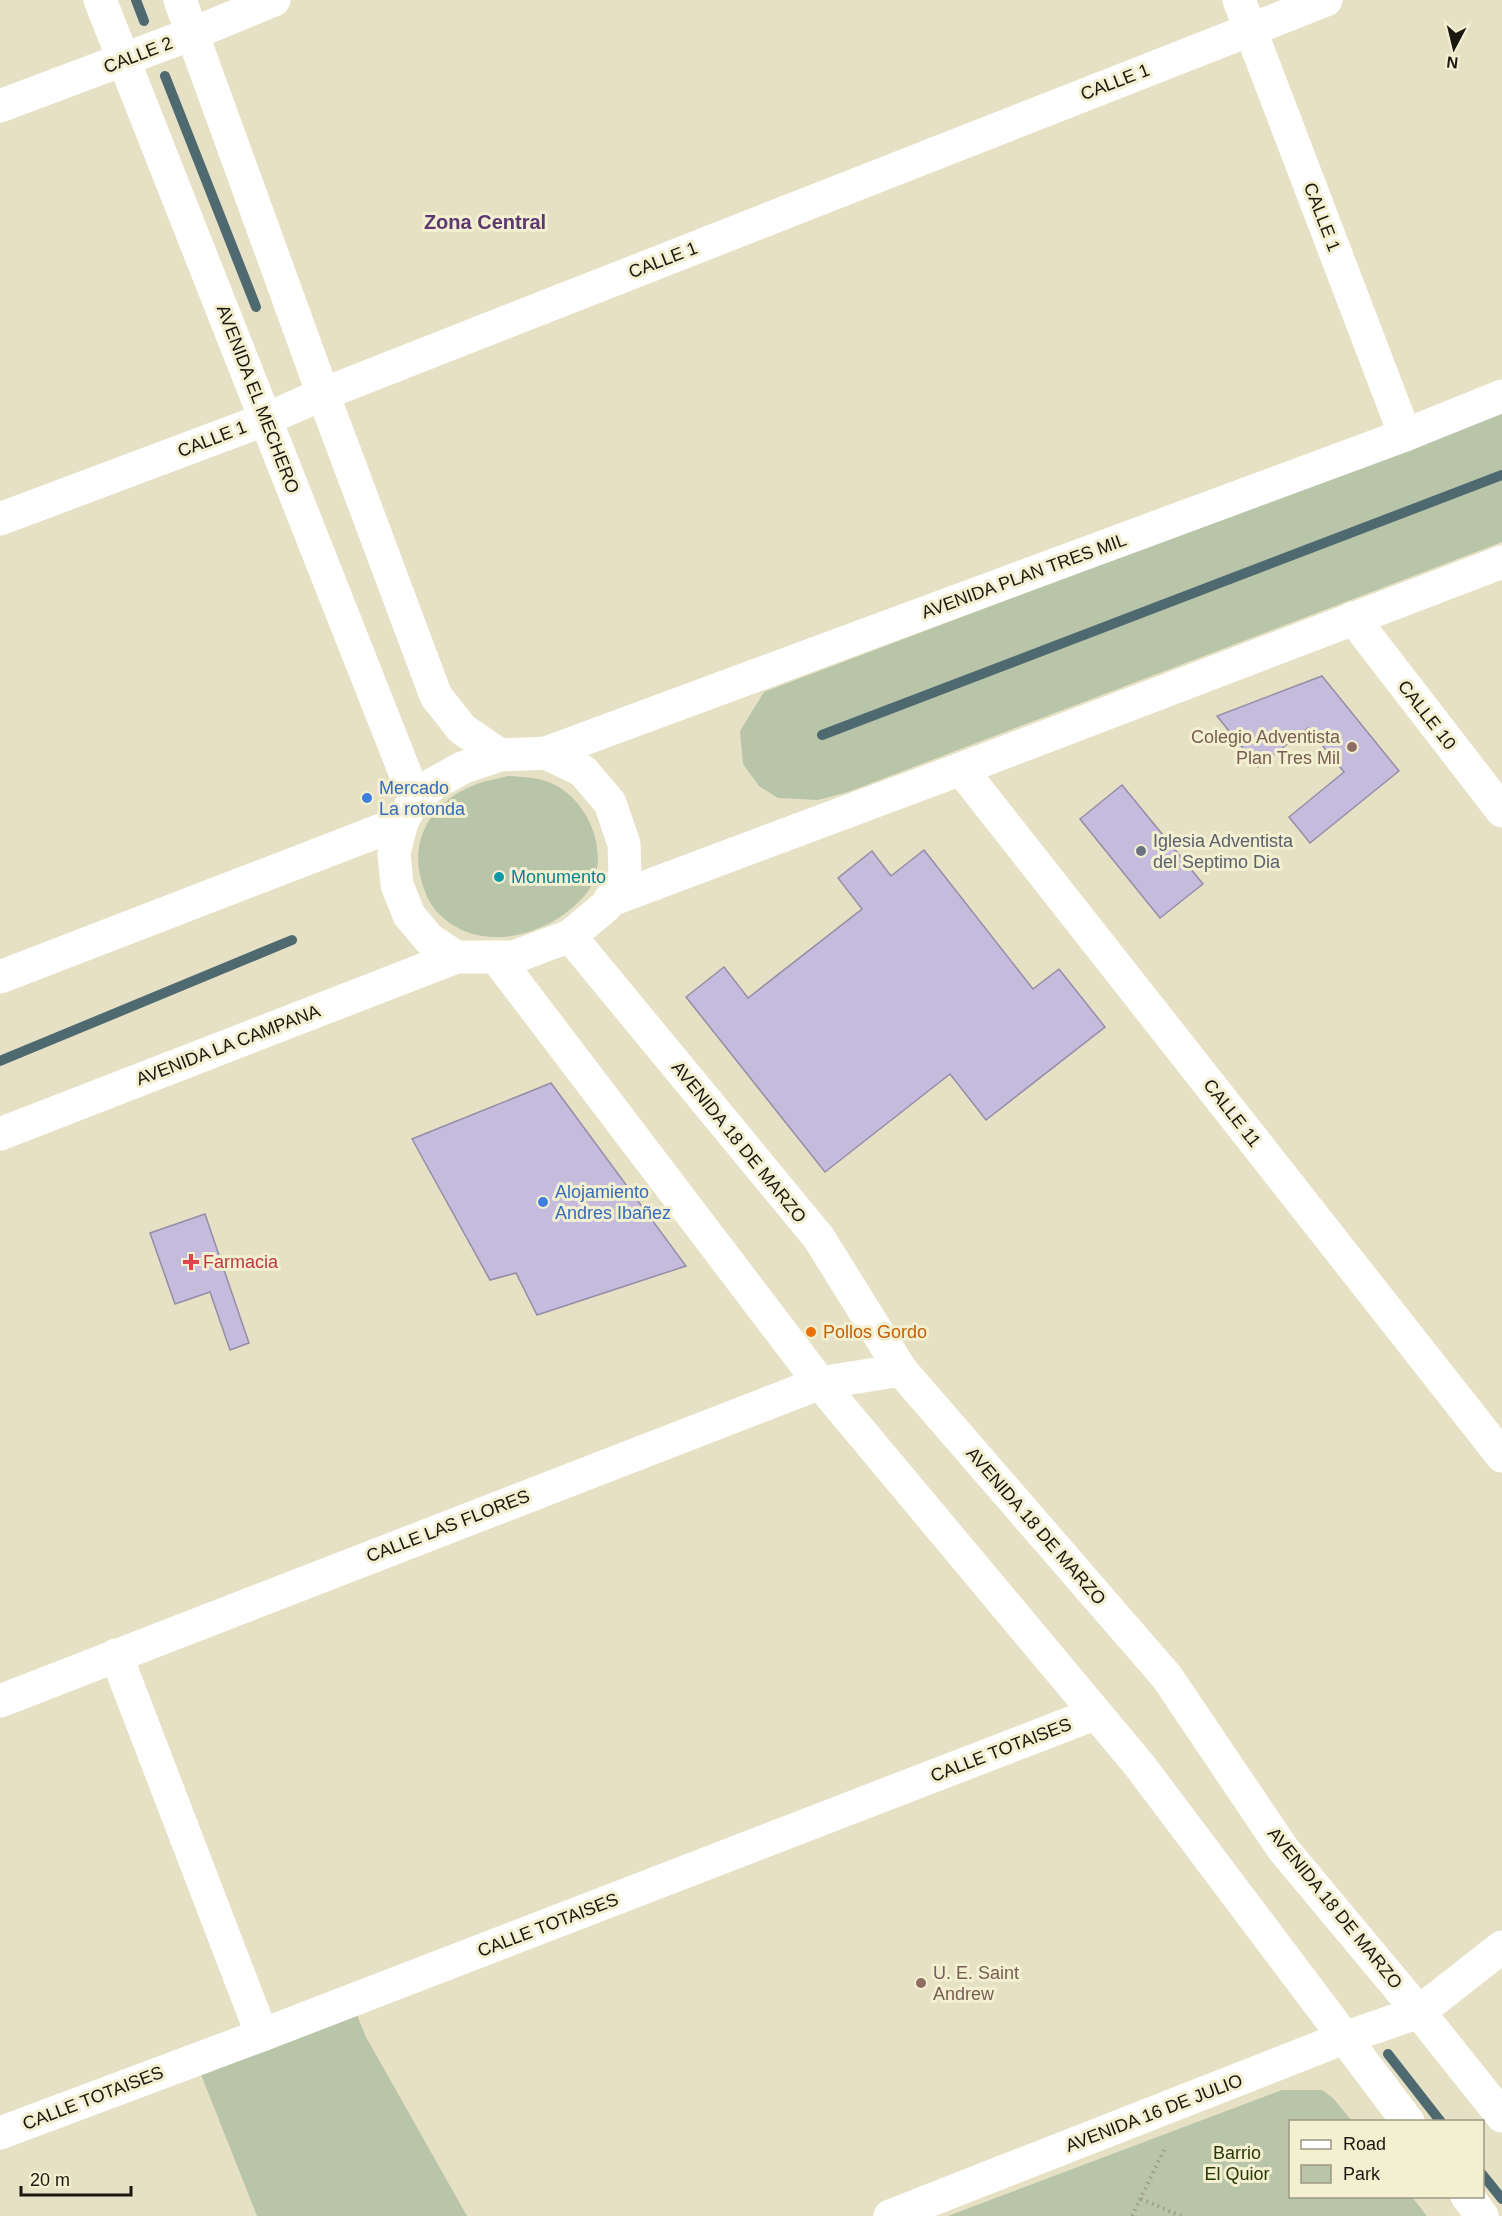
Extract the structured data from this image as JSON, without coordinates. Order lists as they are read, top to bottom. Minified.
{"streets":{"street":["CALLE 2","CALLE 1","AVENIDA EL MECHERO","AVENIDA PLAN TRES MIL","CALLE 10","AVENIDA LA CAMPANA","CALLE 11","AVENIDA 18 DE MARZO","CALLE LAS FLORES","CALLE TOTAISES","AVENIDA 16 DE JULIO"]},"crossings":[["CALLE 2","AVENIDA EL MECHERO"],["CALLE 1","AVENIDA EL MECHERO"],["CALLE 1","AVENIDA PLAN TRES MIL"],["AVENIDA 18 DE MARZO","CALLE LAS FLORES"],["AVENIDA 18 DE MARZO","AVENIDA 16 DE JULIO"]],"districts":["Zona Central"],"parks":["Barrio El Quior"],"places":{"other":["Colegio Adventista Plan Tres Mil","Mercado La rotonda","Iglesia Adventista del Septimo Dia","Monumento","Alojamiento Andres Ibañez","Pollos Gordo","U. E. Saint Andrew"],"health":["Farmacia"]},"legend":["Road","Park"],"scale_bar":"20 m","north":"bottom"}
